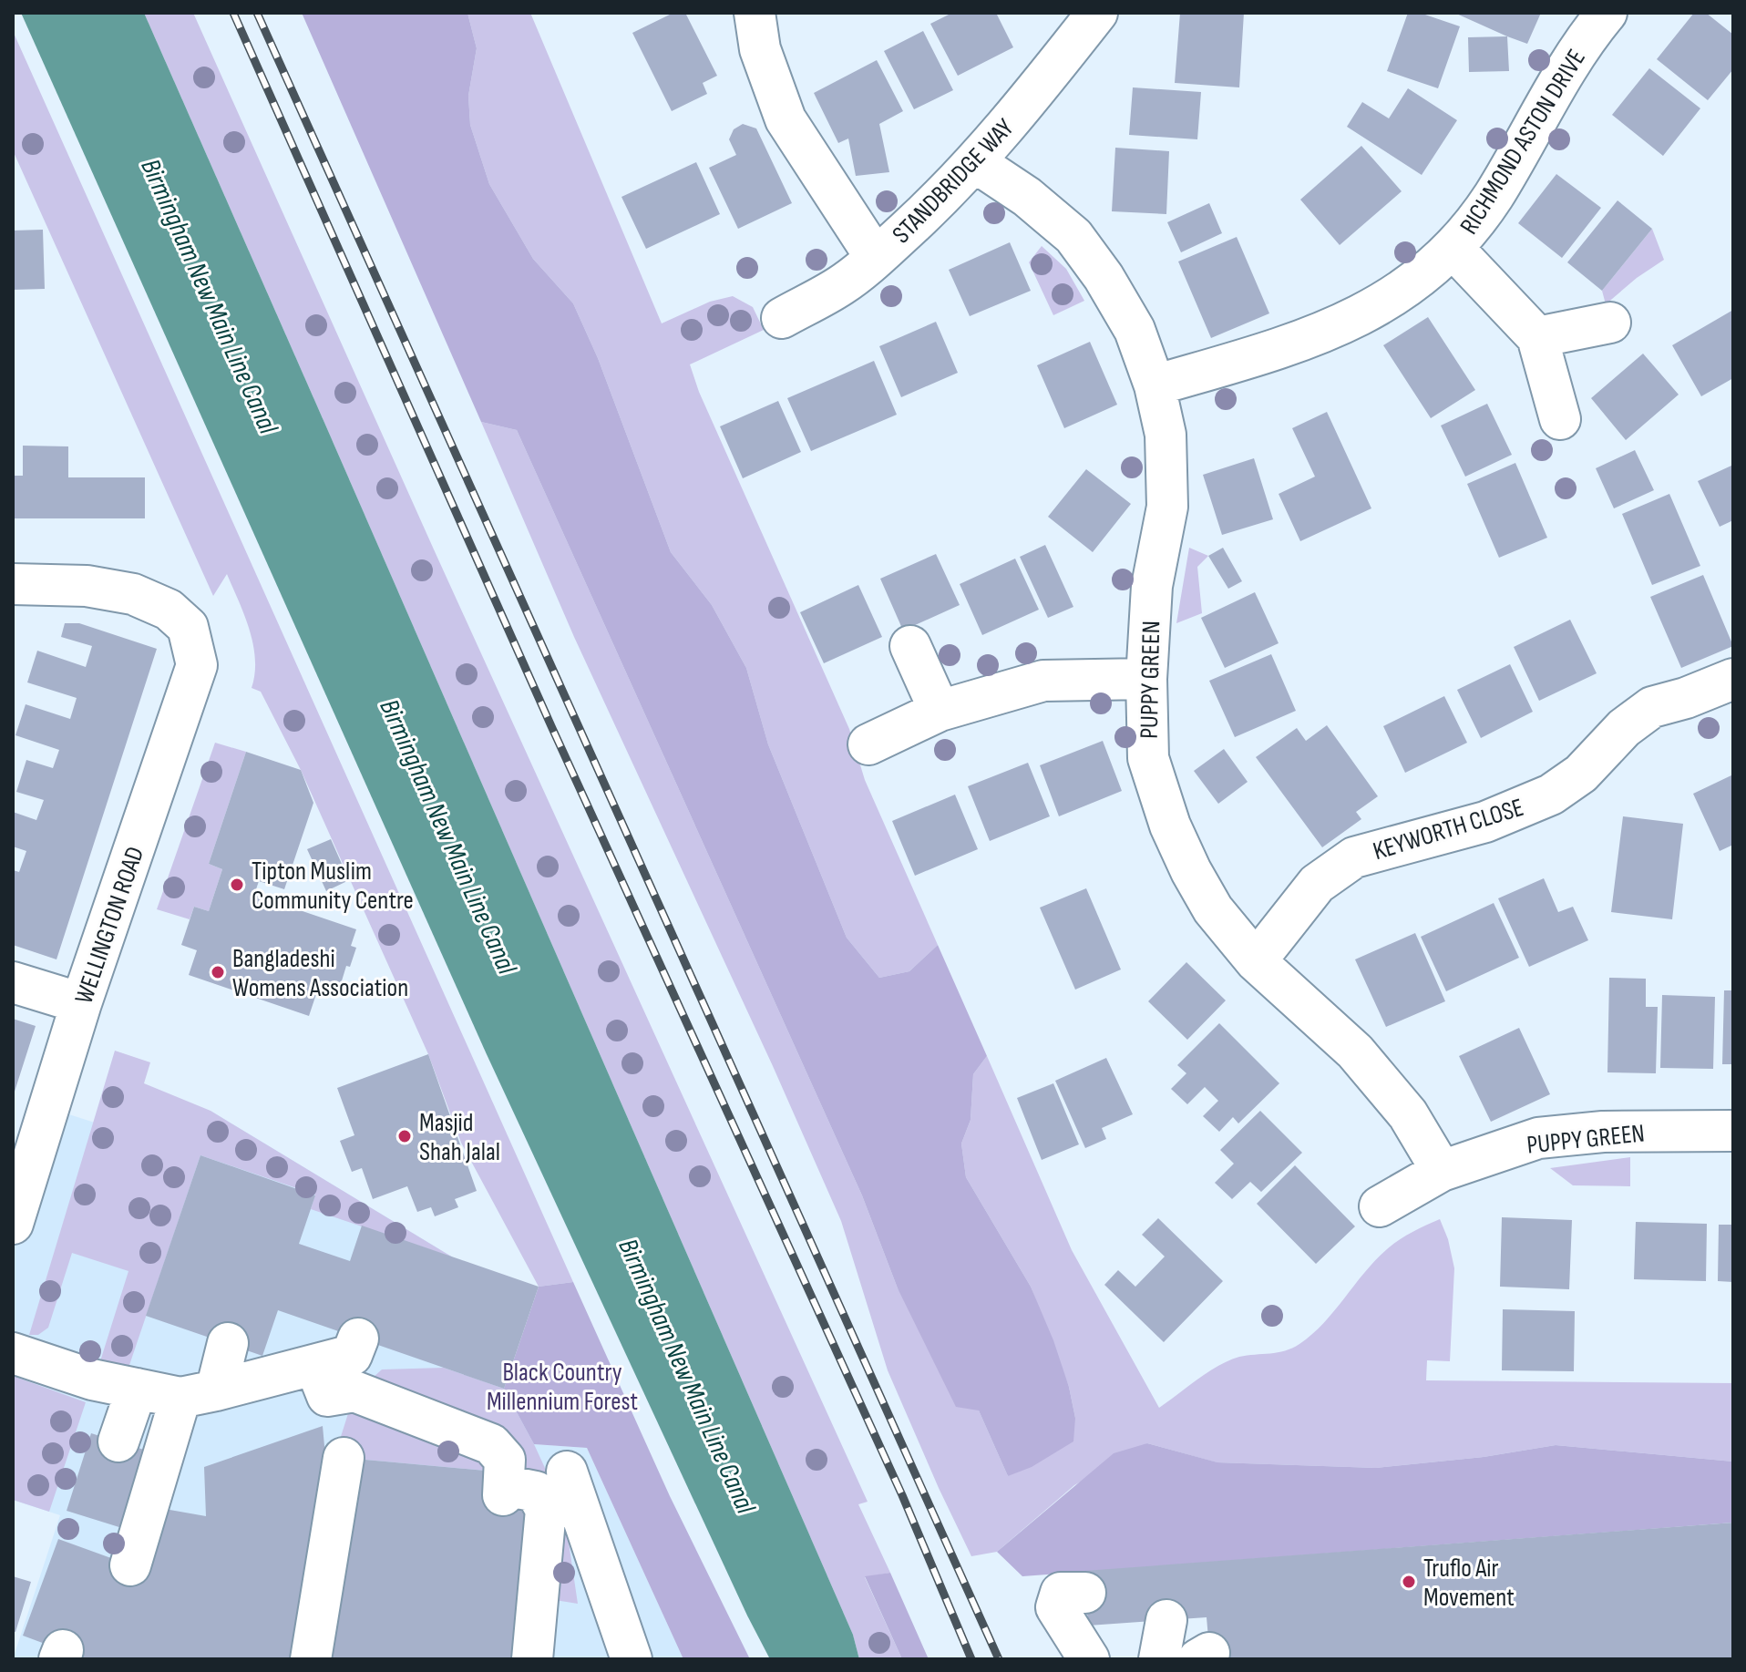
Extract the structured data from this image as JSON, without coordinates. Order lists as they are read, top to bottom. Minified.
{"streets":{"street":["RICHMOND ASTON DRIVE","STANDBRIDGE WAY","PUPPY GREEN","KEYWORTH CLOSE","WELLINGTON ROAD"]},"crossings":[["RICHMOND ASTON DRIVE","PUPPY GREEN"],["STANDBRIDGE WAY","PUPPY GREEN"],["PUPPY GREEN","KEYWORTH CLOSE"]],"water":["Birmingham New Main Line Canal"],"parks":["Black Country Millennium Forest"],"places":["Tipton Muslim Community Centre","Bangladeshi Womens Association","Masjid Shah Jalal","Truflo Air Movement"]}
